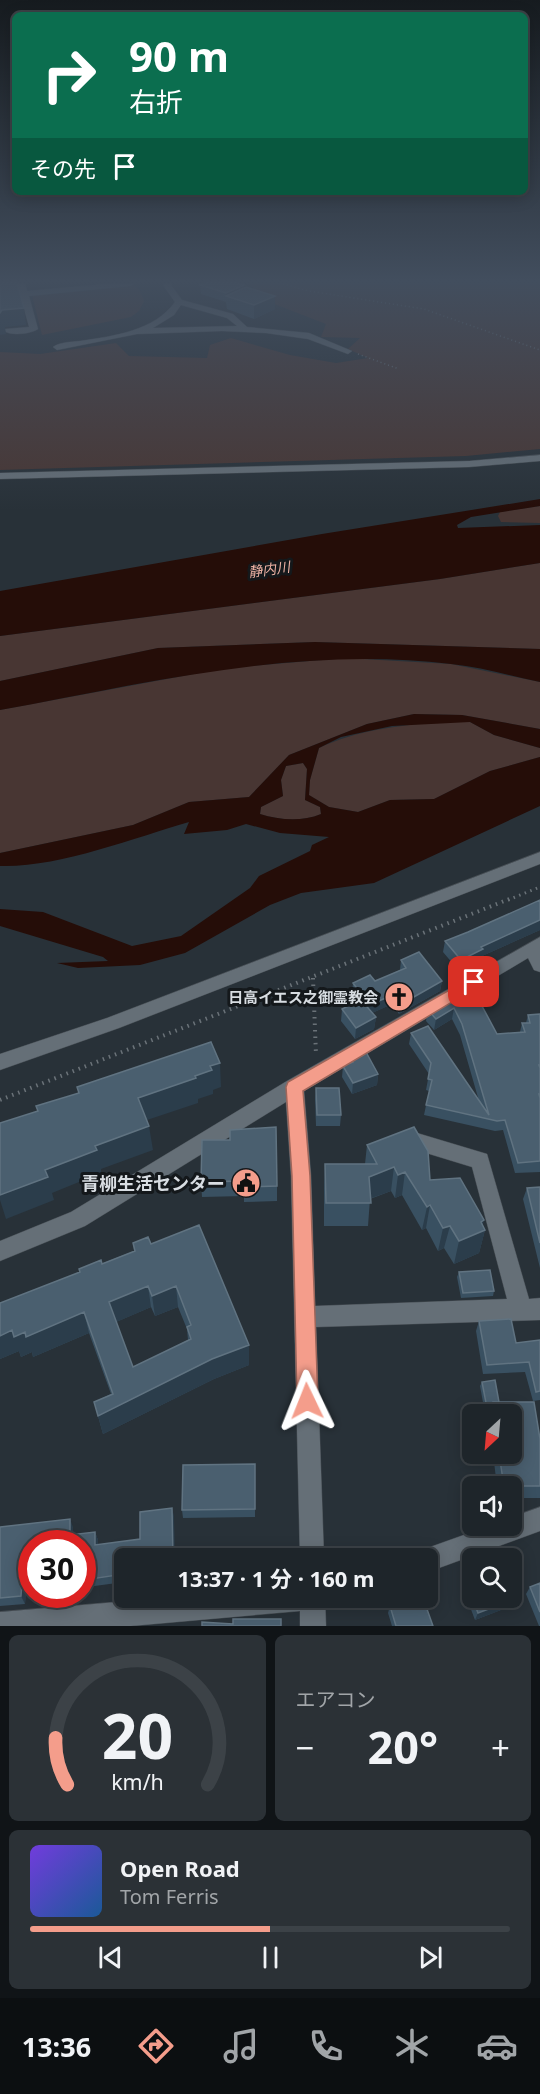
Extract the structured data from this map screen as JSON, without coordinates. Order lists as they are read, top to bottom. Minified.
{"water":["静内川"],"places":{"church":["日高イエス之御霊教会"],"public building":["青柳生活センター"]},"north":"bottom left","page":{"turn":["90 m","右折"],"then":"その先","limit":"30","trip":"13:37 · 1 分 · 160 m","tile":"エアコン","heat":["−","20°","+"],"song":["Open Road","Tom Ferris"],"tabs":"13:36","gauge":["20","km/h"]}}
